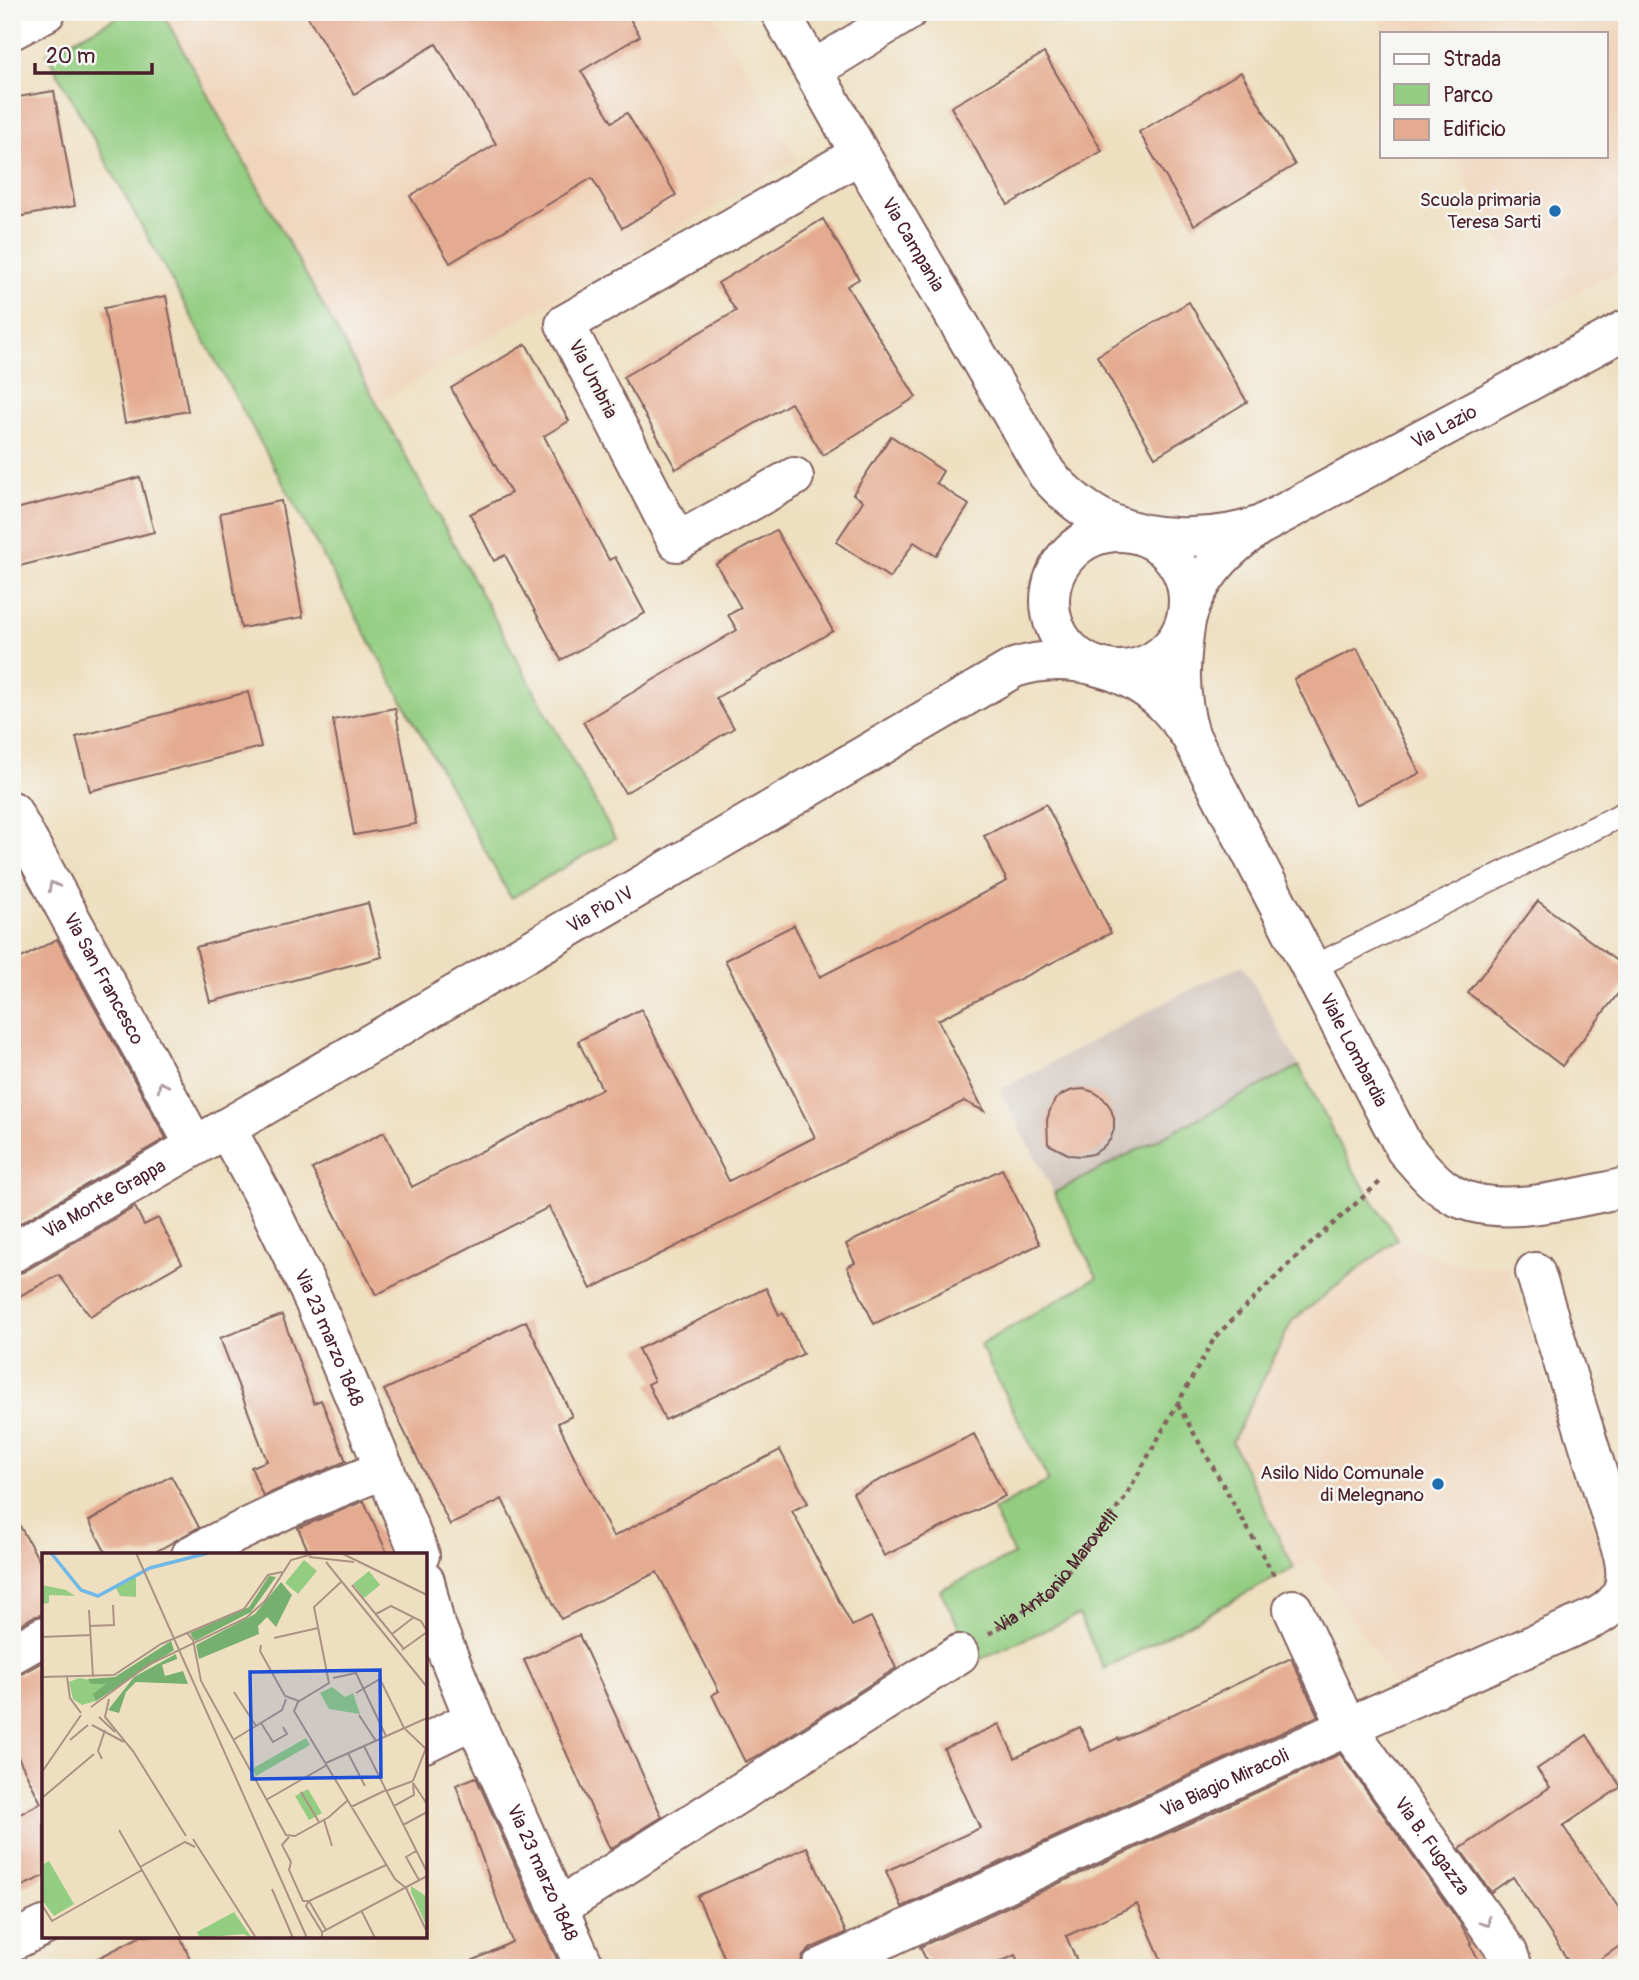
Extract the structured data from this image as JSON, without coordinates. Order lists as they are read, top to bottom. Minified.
{"streets":{"street":["Via Campania","Via Umbria","Via Lazio","Via Pio IV","Via San Francesco","Viale Lombardia","Via Monte Grappa","Via 23 marzo 1848","Via Biagio Miracoli","Via B. Fugazza"],"path":["Via Antonio Marovelli"]},"crossings":[["Via Campania","Via Umbria"],["Via Campania","Via Lazio"],["Via Campania","Via Pio IV"],["Via Campania","Viale Lombardia"],["Via Lazio","Via Pio IV"],["Via Lazio","Viale Lombardia"],["Via Pio IV","Via San Francesco"],["Via Pio IV","Viale Lombardia"],["Via Pio IV","Via Monte Grappa"],["Via Pio IV","Via 23 marzo 1848"],["Via San Francesco","Via Monte Grappa"],["Via San Francesco","Via 23 marzo 1848"],["Via Monte Grappa","Via 23 marzo 1848"],["Via Biagio Miracoli","Via B. Fugazza"]],"one_way":["Via San Francesco","Via B. Fugazza"],"places":["Scuola primaria Teresa Sarti","Asilo Nido Comunale di Melegnano"],"legend":["Strada","Parco","Edificio"],"scale_bar":"20 m"}
